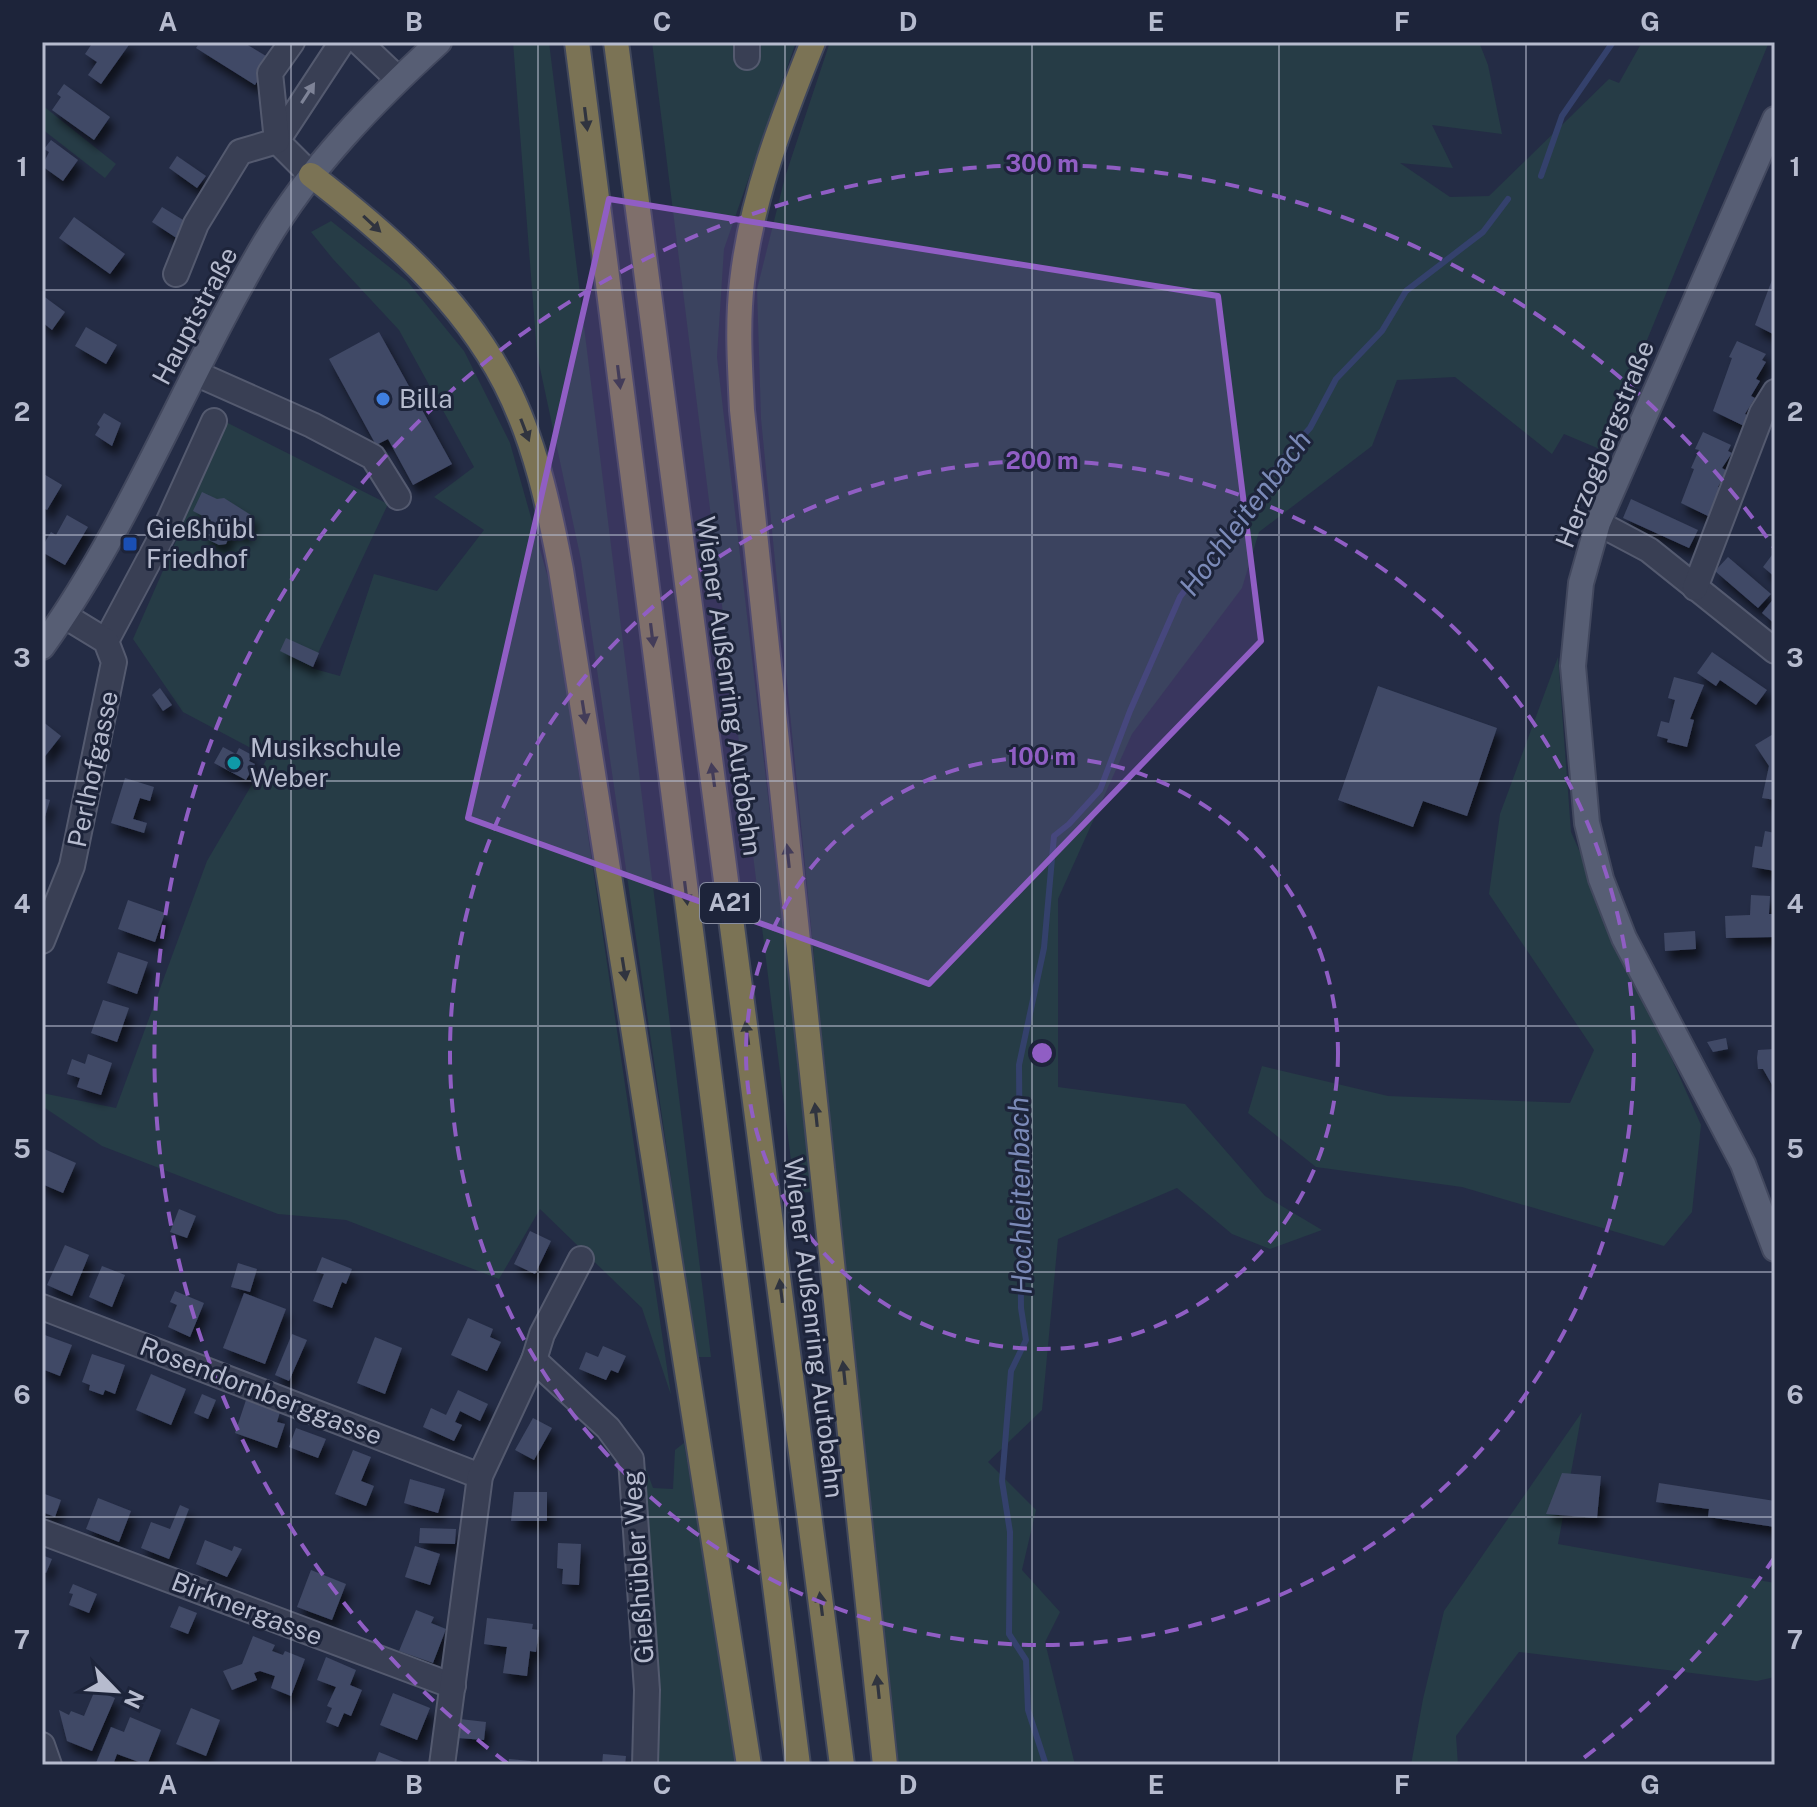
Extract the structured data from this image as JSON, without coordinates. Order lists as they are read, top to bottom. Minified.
{"streets":{"highway":["Wiener Außenring Autobahn","A21"],"main road":["Hauptstraße","Herzogbergstraße"],"street":["Perlhofgasse","Rosendornberggasse","Gießhübler Weg","Birknergasse"]},"water":["Hochleitenbach"],"places":{"other":["Billa","Musikschule Weber"],"transit":["Gießhübl Friedhof"]},"north":"bottom right","grid":{"columns":["A","B","C","D","E","F","G"],"rows":["1","2","3","4","5","6","7"]},"rings":["300 m","200 m","100 m"]}
